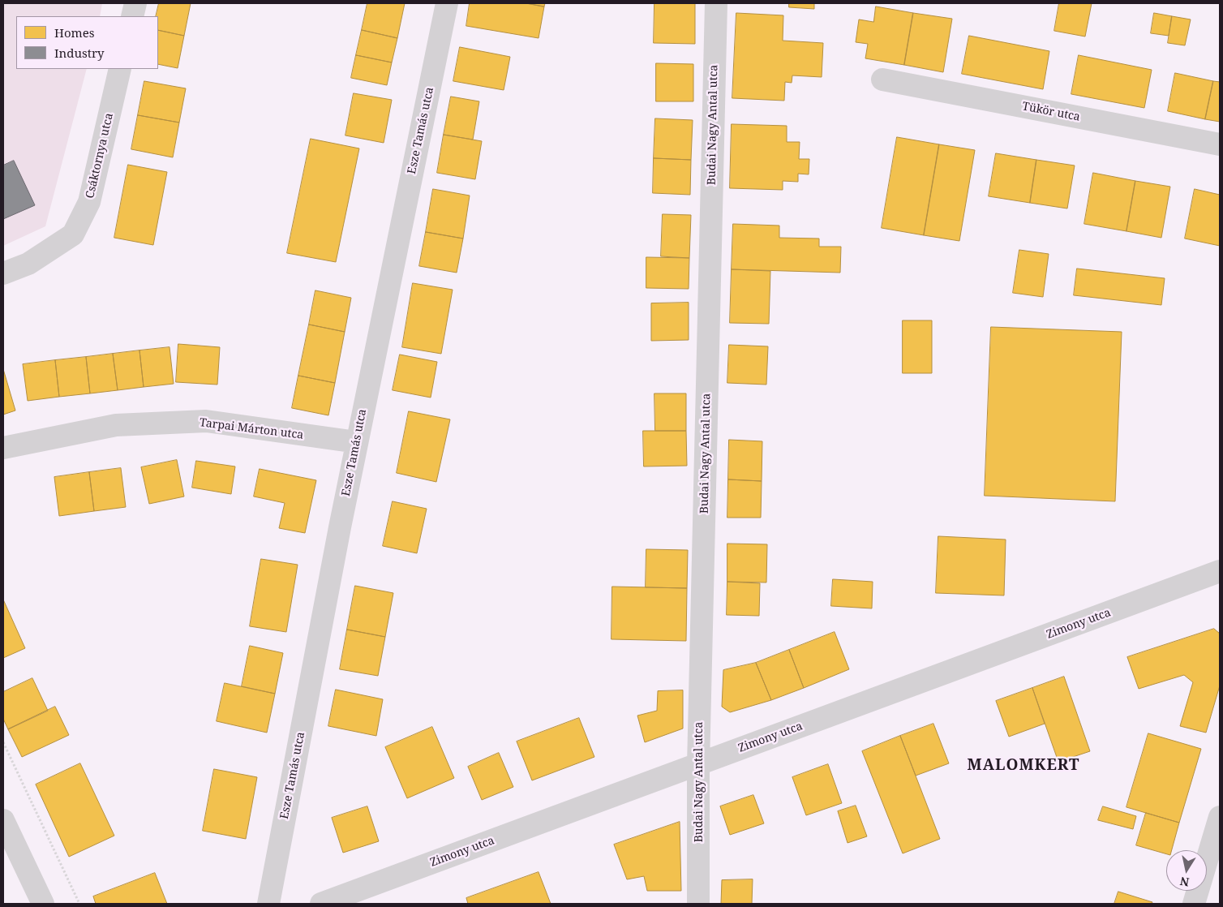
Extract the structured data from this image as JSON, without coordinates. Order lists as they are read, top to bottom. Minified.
{"streets":{"street":["Tükör utca","Budai Nagy Antal utca","Esze Tamás utca","Csáktornya utca","Tarpai Márton utca","Zimony utca"]},"crossings":[["Budai Nagy Antal utca","Zimony utca"],["Esze Tamás utca","Tarpai Márton utca"]],"districts":["MALOMKERT"],"legend":["Homes","Industry"],"north":"bottom"}
